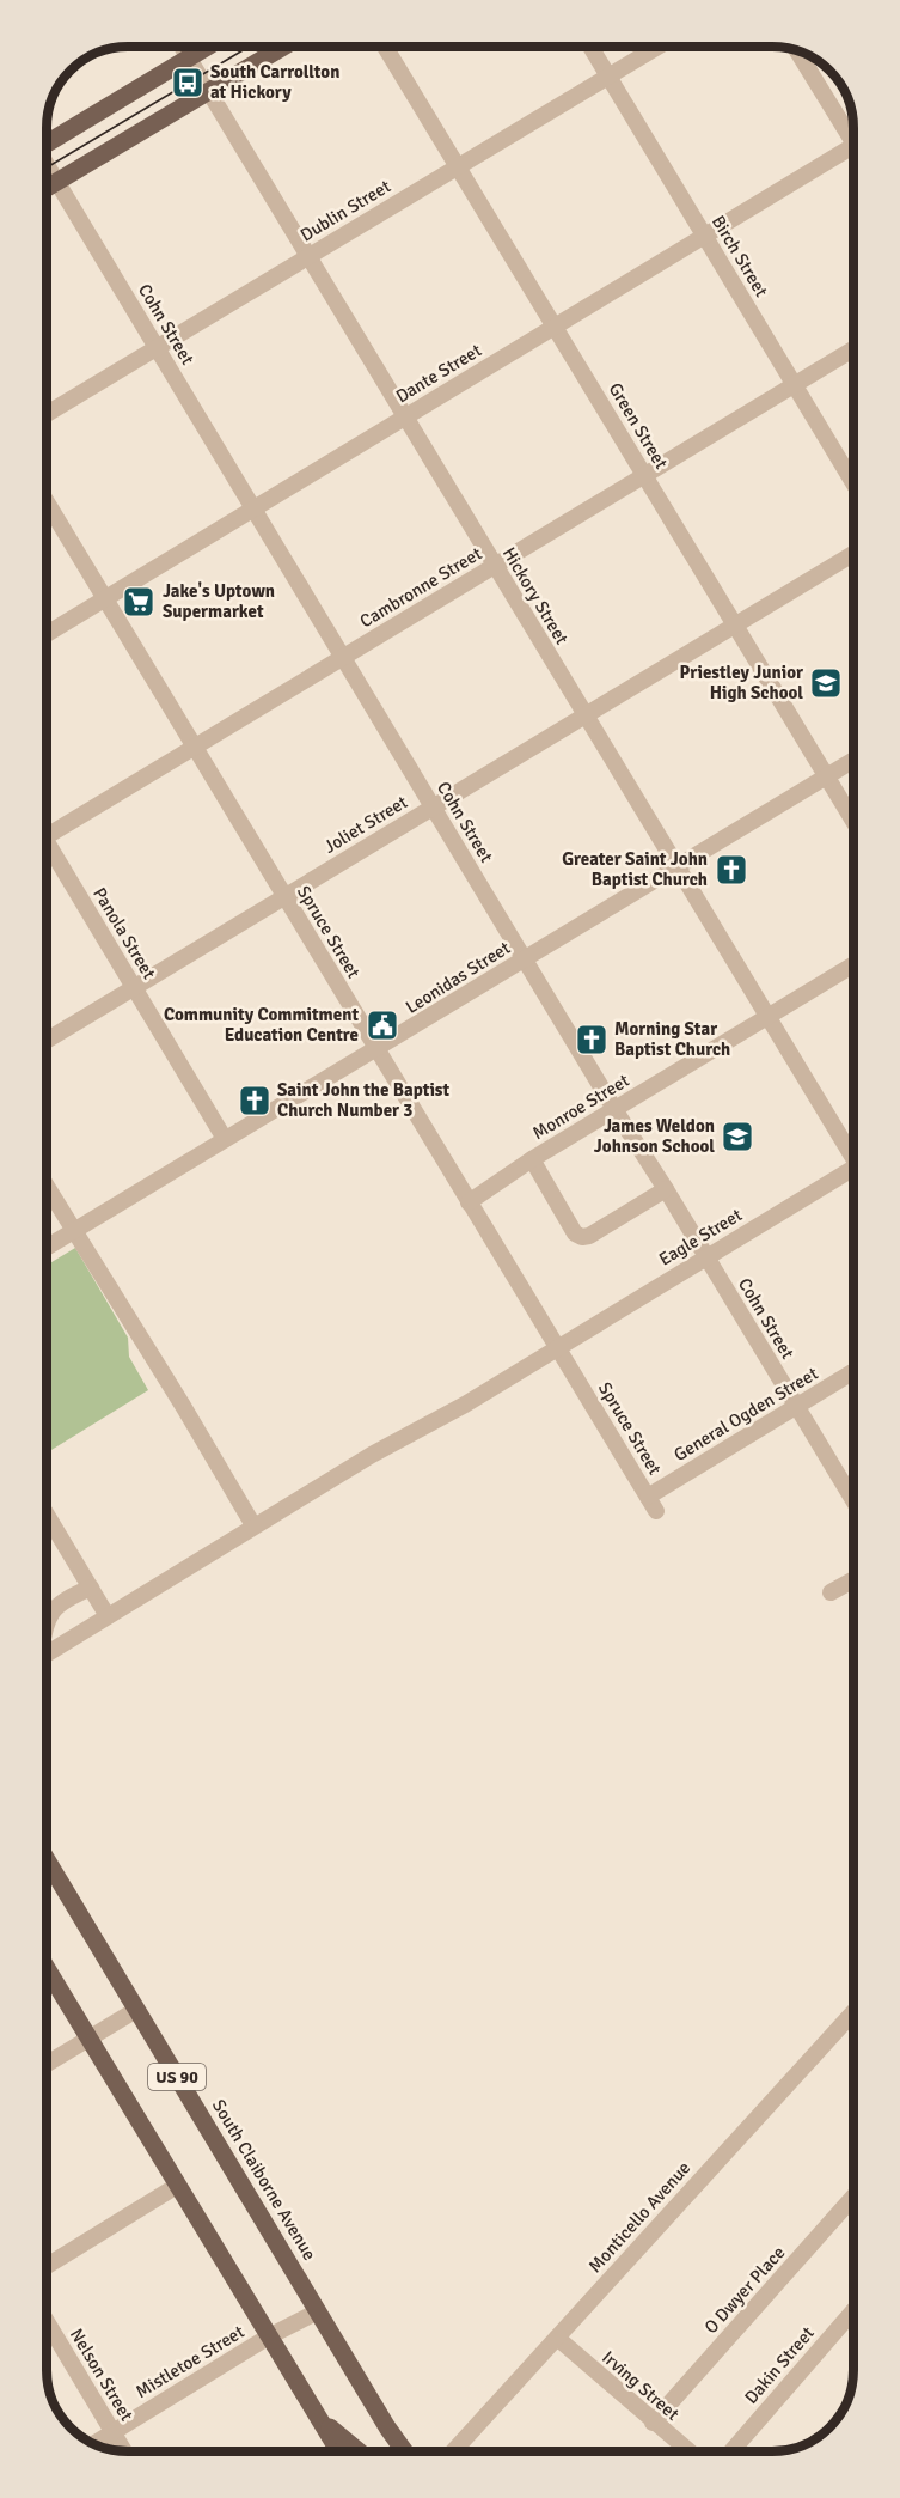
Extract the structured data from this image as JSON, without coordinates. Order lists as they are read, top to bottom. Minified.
{"streets":{"main road":["US 90","South Claiborne Avenue"],"street":["Dublin Street","Birch Street","Cohn Street","Dante Street","Green Street","Cambronne Street","Hickory Street","Joliet Street","Spruce Street","Panola Street","Leonidas Street","Monroe Street","Eagle Street","General Ogden Street","Monticello Avenue","O Dwyer Place","Mistletoe Street","Dakin Street","Nelson Street","Irving Street"]},"crossings":[["Dublin Street","Birch Street"],["Dublin Street","Cohn Street"],["Dublin Street","Green Street"],["Dublin Street","Hickory Street"],["Birch Street","Dante Street"],["Birch Street","Cambronne Street"],["Cohn Street","Dante Street"],["Cohn Street","Cambronne Street"],["Cohn Street","Joliet Street"],["Cohn Street","Leonidas Street"],["Cohn Street","Monroe Street"],["Cohn Street","Eagle Street"],["Cohn Street","General Ogden Street"],["Dante Street","Green Street"],["Dante Street","Hickory Street"],["Dante Street","Spruce Street"],["Green Street","Cambronne Street"],["Green Street","Joliet Street"],["Green Street","Leonidas Street"],["Cambronne Street","Hickory Street"],["Cambronne Street","Spruce Street"],["Hickory Street","Joliet Street"],["Hickory Street","Leonidas Street"],["Hickory Street","Monroe Street"],["Joliet Street","Spruce Street"],["Joliet Street","Panola Street"],["Spruce Street","Leonidas Street"],["Spruce Street","Monroe Street"],["Spruce Street","Eagle Street"],["Spruce Street","General Ogden Street"],["Panola Street","Leonidas Street"],["US 90","Mistletoe Street"],["South Claiborne Avenue","Mistletoe Street"],["Monticello Avenue","Irving Street"],["O Dwyer Place","Irving Street"],["Mistletoe Street","Nelson Street"]],"places":{"bus stop":["South Carrollton at Hickory"],"supermarket":["Jake's Uptown Supermarket"],"school or university":["Priestley Junior High School","James Weldon Johnson School"],"church":["Greater Saint John Baptist Church","Morning Star Baptist Church","Saint John the Baptist Church Number 3"],"public building":["Community Commitment Education Centre"]}}
